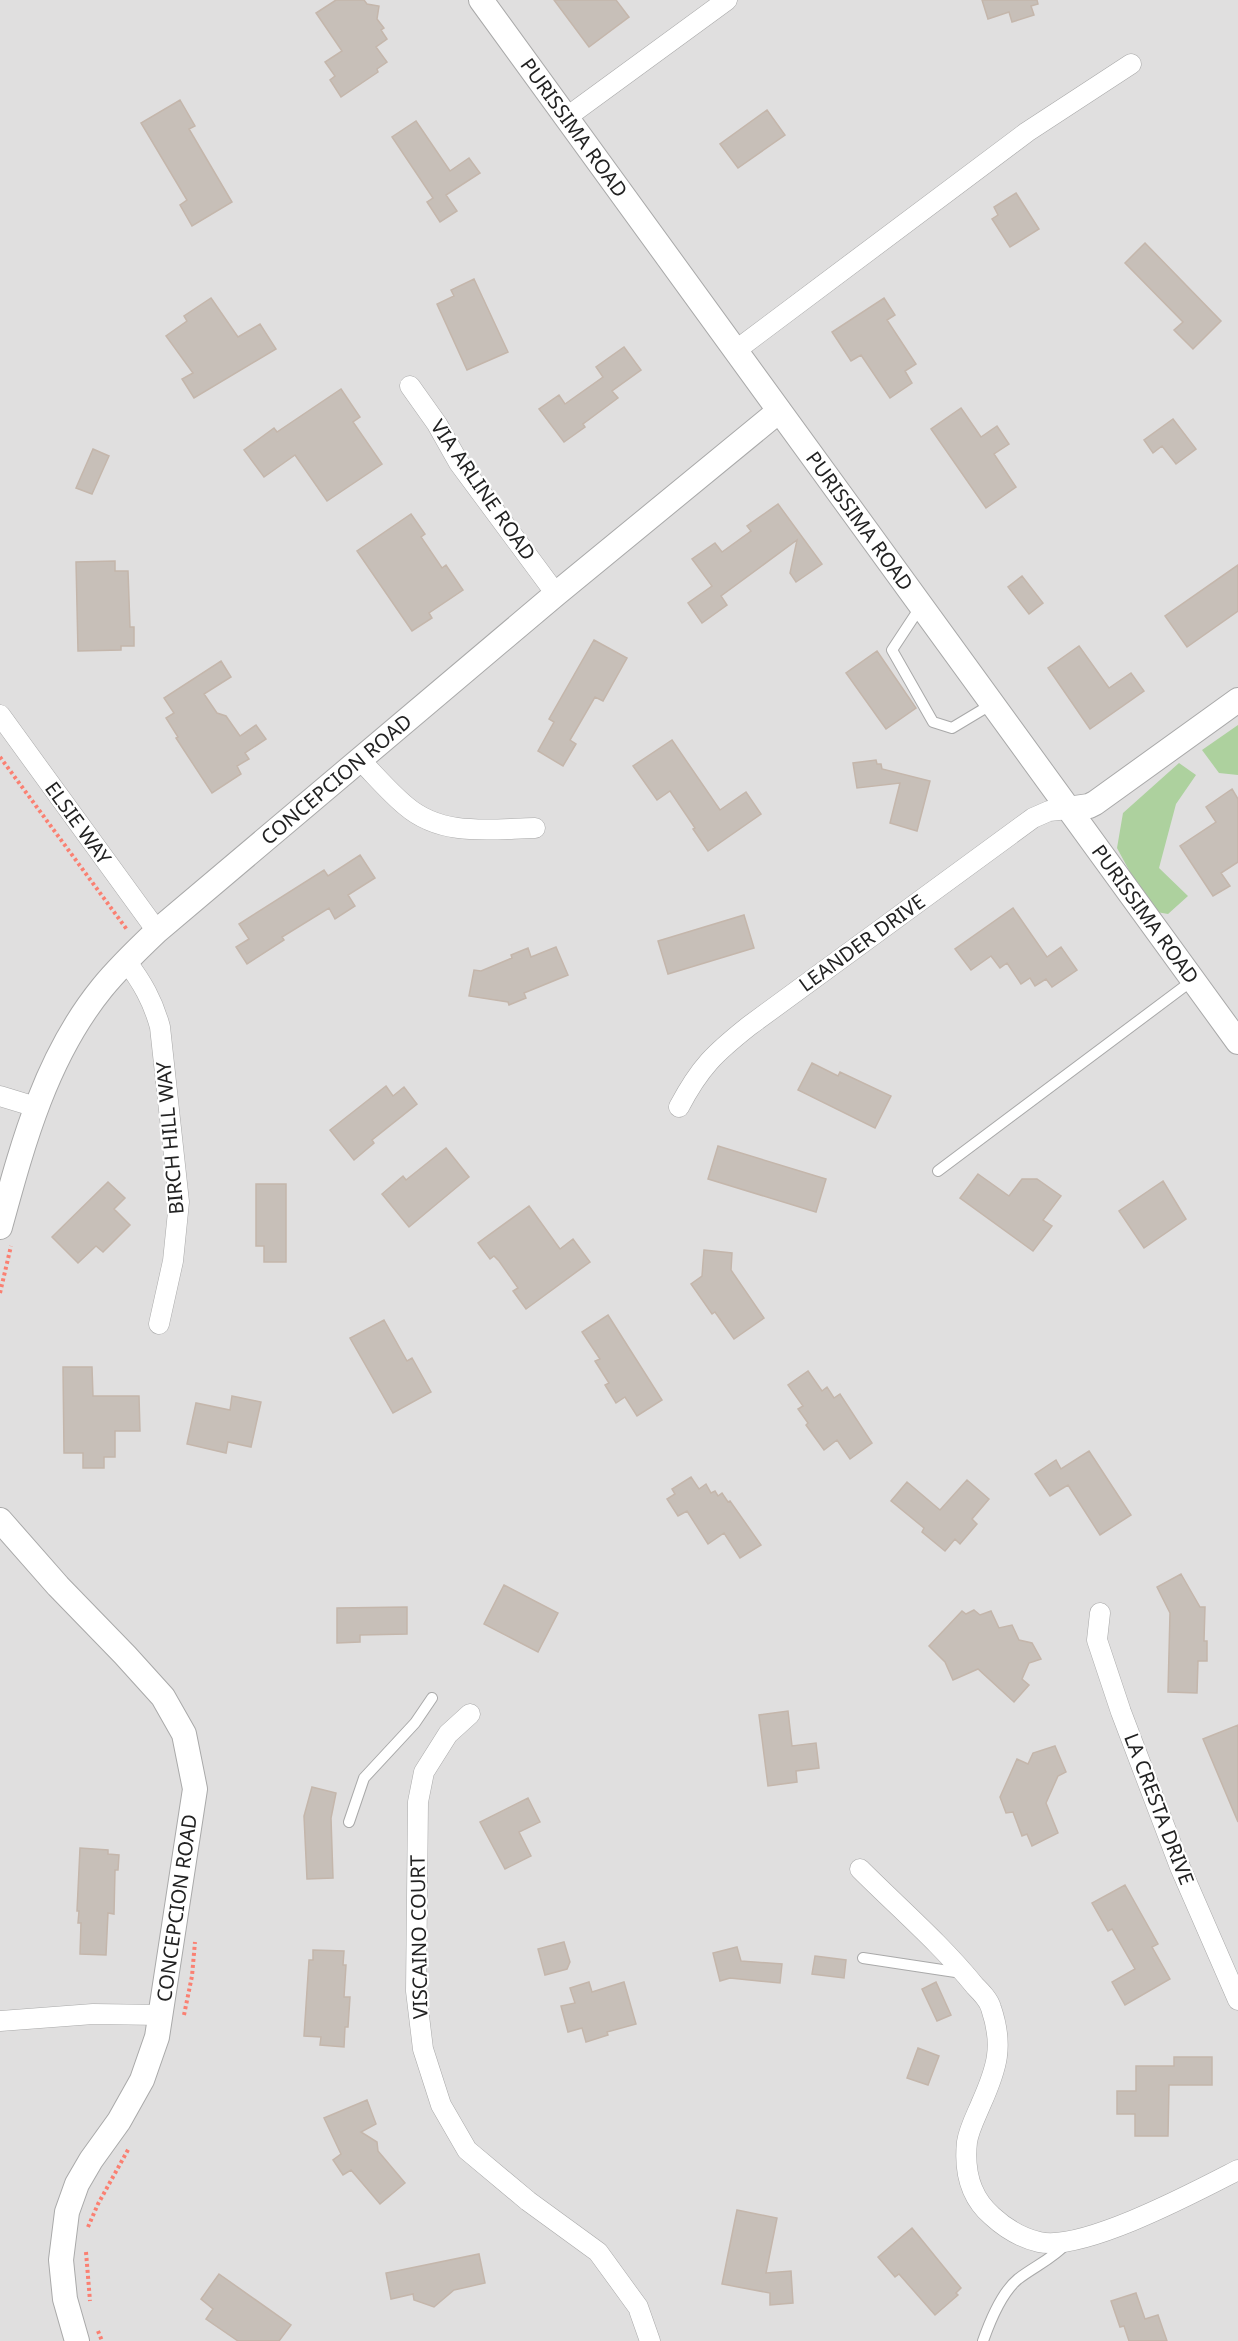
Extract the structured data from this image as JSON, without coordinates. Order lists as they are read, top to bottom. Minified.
{"streets":{"street":["PURISSIMA ROAD","VIA ARLINE ROAD","CONCEPCION ROAD","ELSIE WAY","LEANDER DRIVE","BIRCH HILL WAY","LA CRESTA DRIVE","VISCAINO COURT"]},"crossings":[["PURISSIMA ROAD","CONCEPCION ROAD"],["PURISSIMA ROAD","LEANDER DRIVE"],["VIA ARLINE ROAD","CONCEPCION ROAD"],["CONCEPCION ROAD","ELSIE WAY"],["CONCEPCION ROAD","BIRCH HILL WAY"],["ELSIE WAY","BIRCH HILL WAY"]]}
